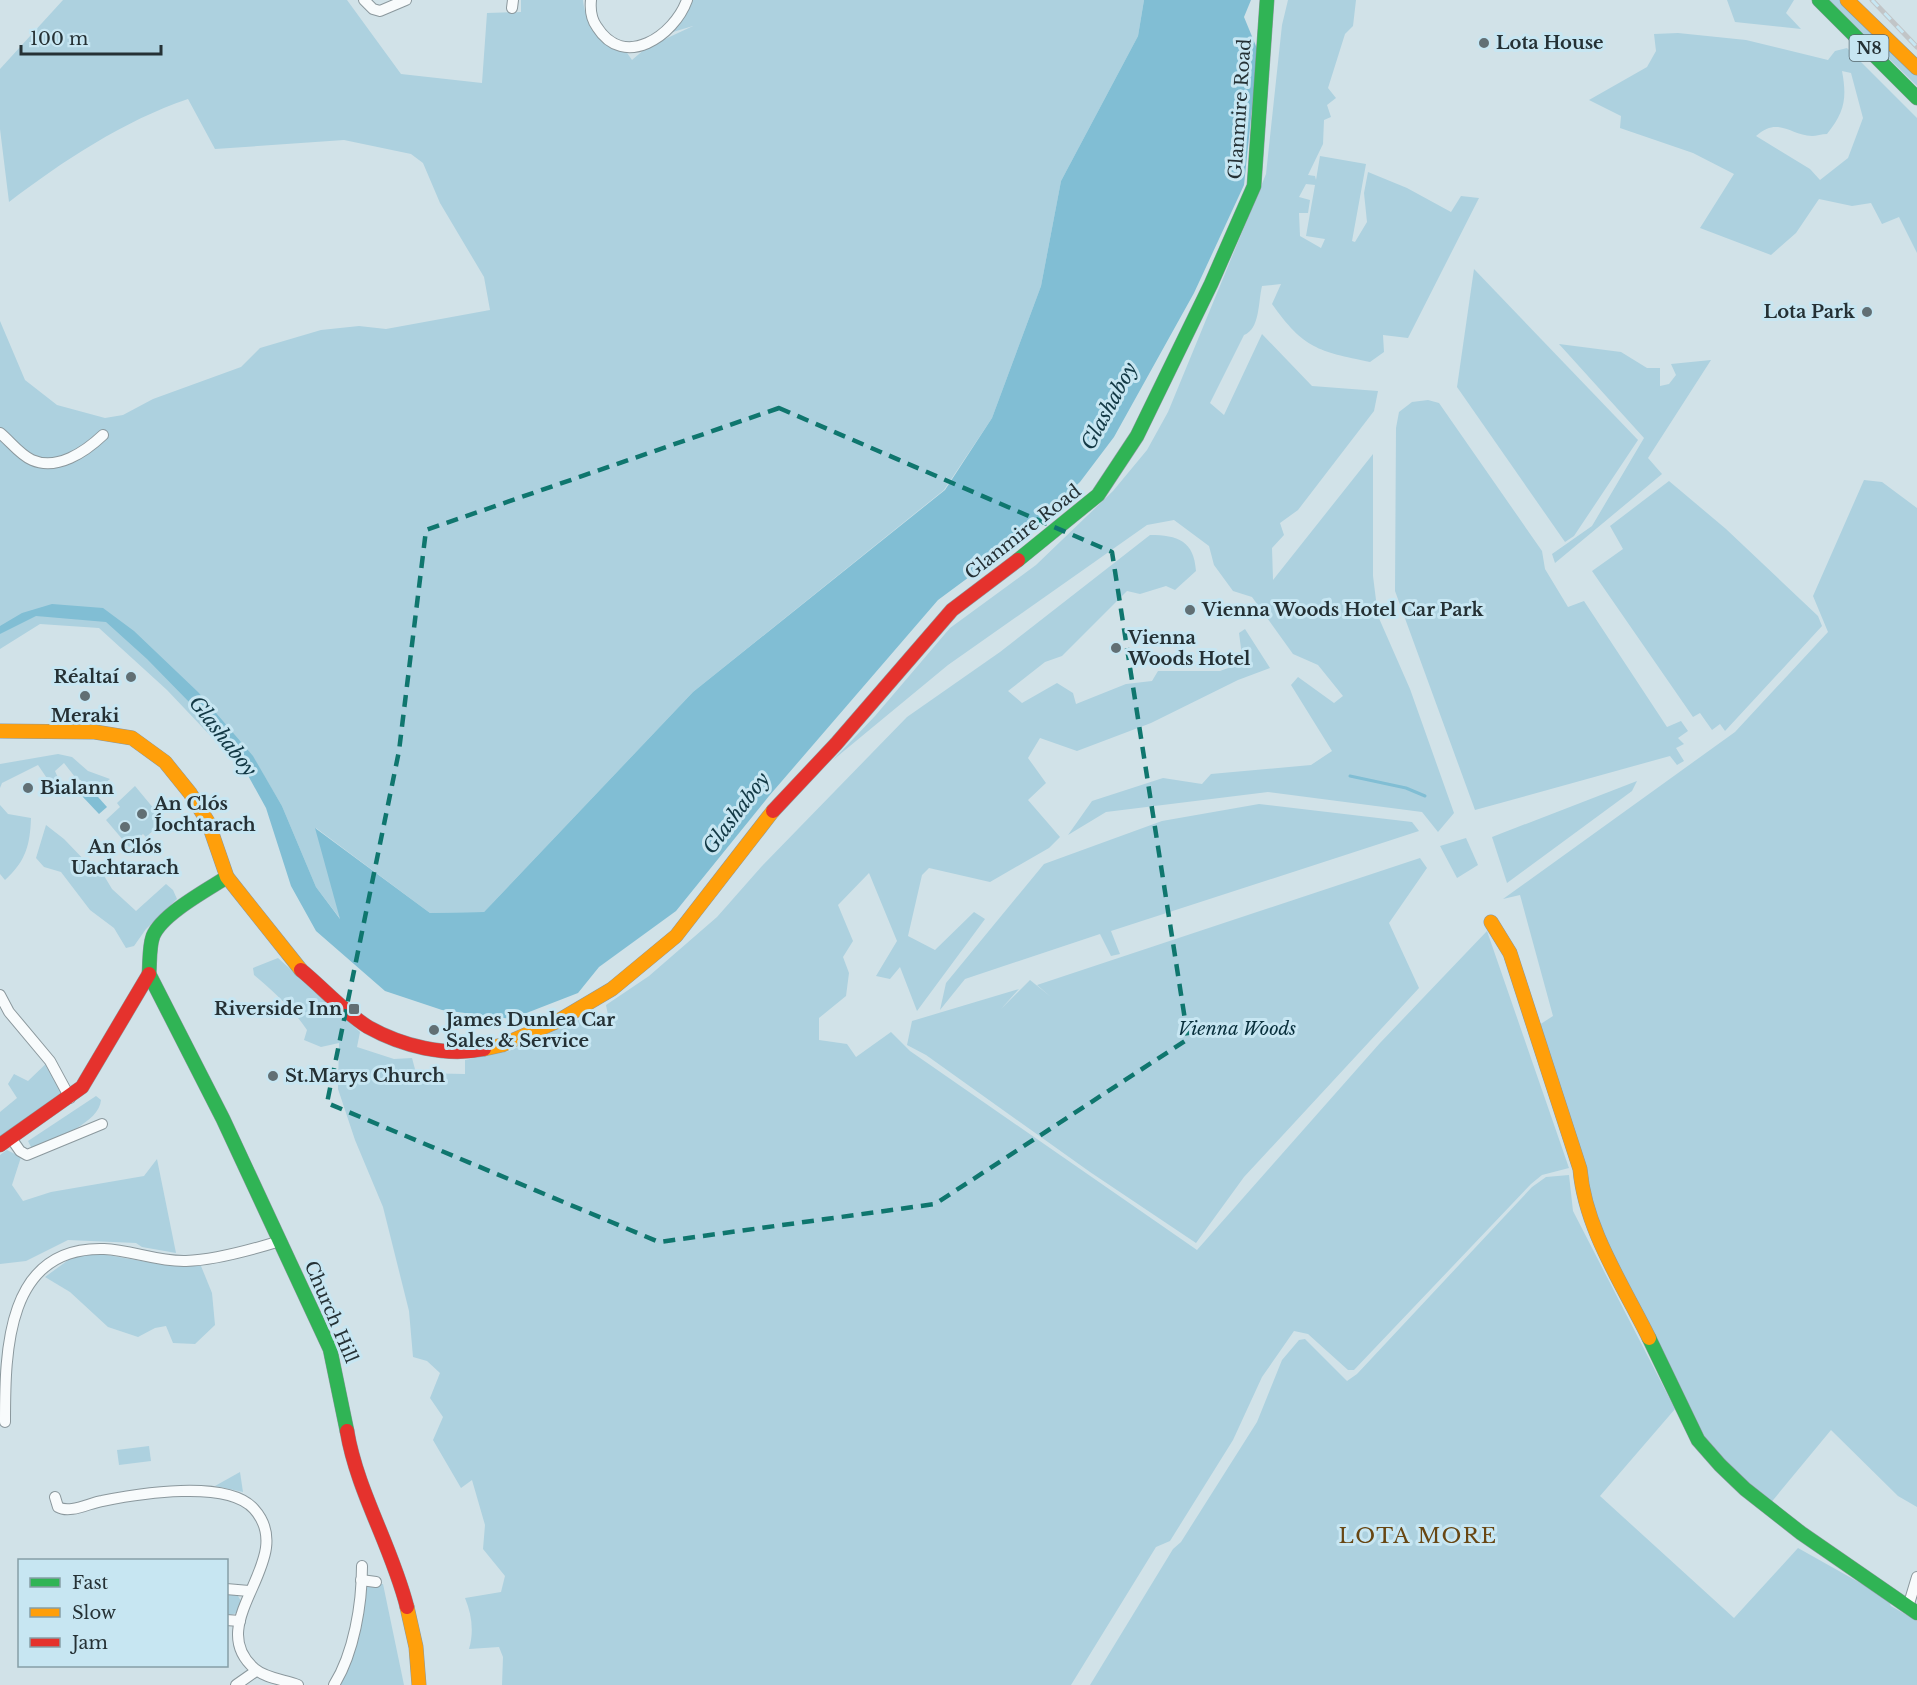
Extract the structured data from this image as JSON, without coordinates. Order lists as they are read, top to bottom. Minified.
{"streets":{"main road":["N8","Glanmire Road","Church Hill"]},"districts":["LOTA MORE"],"water":["Glashaboy"],"parks":["Vienna Woods"],"places":{"other":["Lota House","Lota Park","Vienna Woods Hotel Car Park","Vienna Woods Hotel","Réaltaí","Meraki","Bialann","An Clós Íochtarach","An Clós Uachtarach","James Dunlea Car Sales & Service","St.Marys Church"],"transit":["Riverside Inn"]},"legend":["Fast","Slow","Jam"],"scale_bar":"100 m"}
